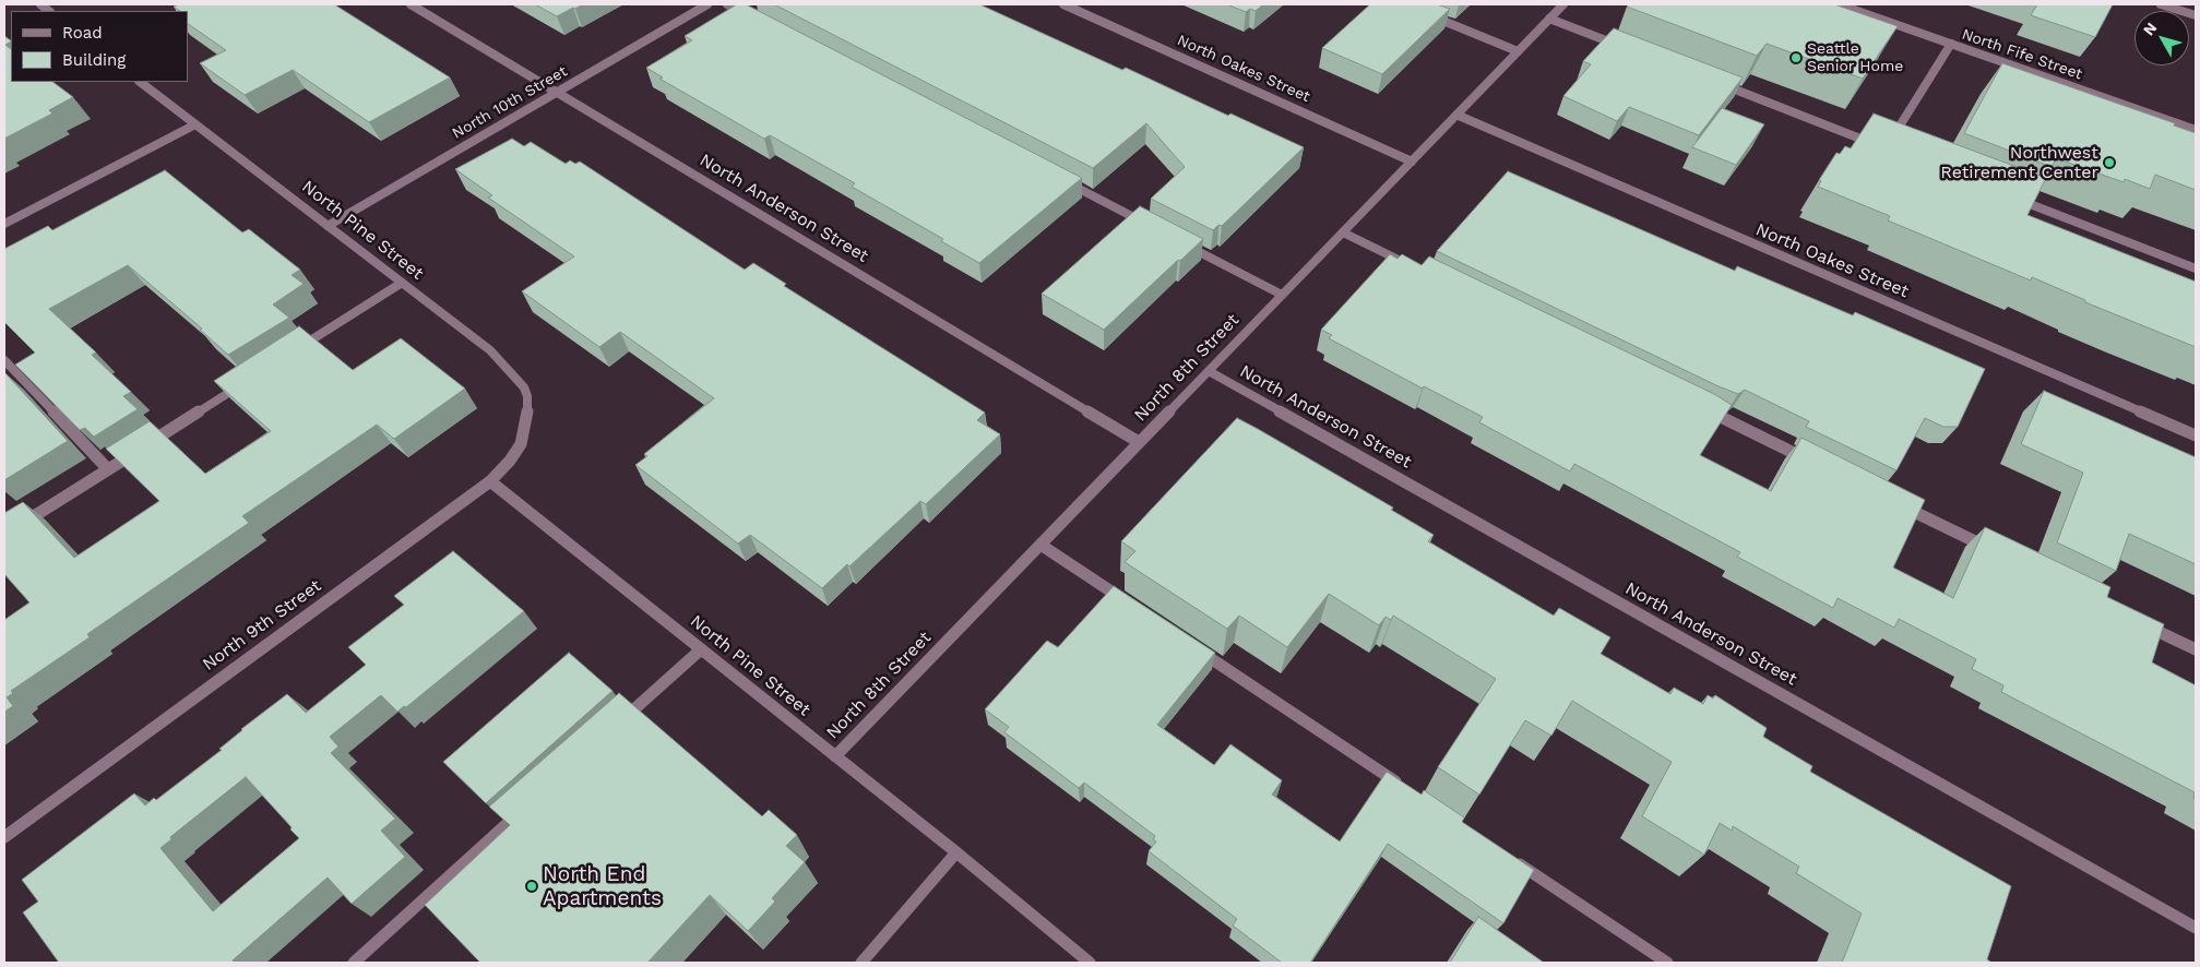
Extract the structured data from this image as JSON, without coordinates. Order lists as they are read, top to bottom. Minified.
{"streets":{"street":["North Fife Street","North Oakes Street","North 10th Street","North Anderson Street","North Pine Street","North 8th Street","North 9th Street"]},"crossings":[["North Oakes Street","North 8th Street"],["North 10th Street","North Anderson Street"],["North 10th Street","North Pine Street"],["North Anderson Street","North 8th Street"],["North Pine Street","North 8th Street"],["North Pine Street","North 9th Street"]],"places":["Seattle Senior Home","Northwest Retirement Center","North End Apartments"],"legend":["Road","Building"],"north":"top left"}
